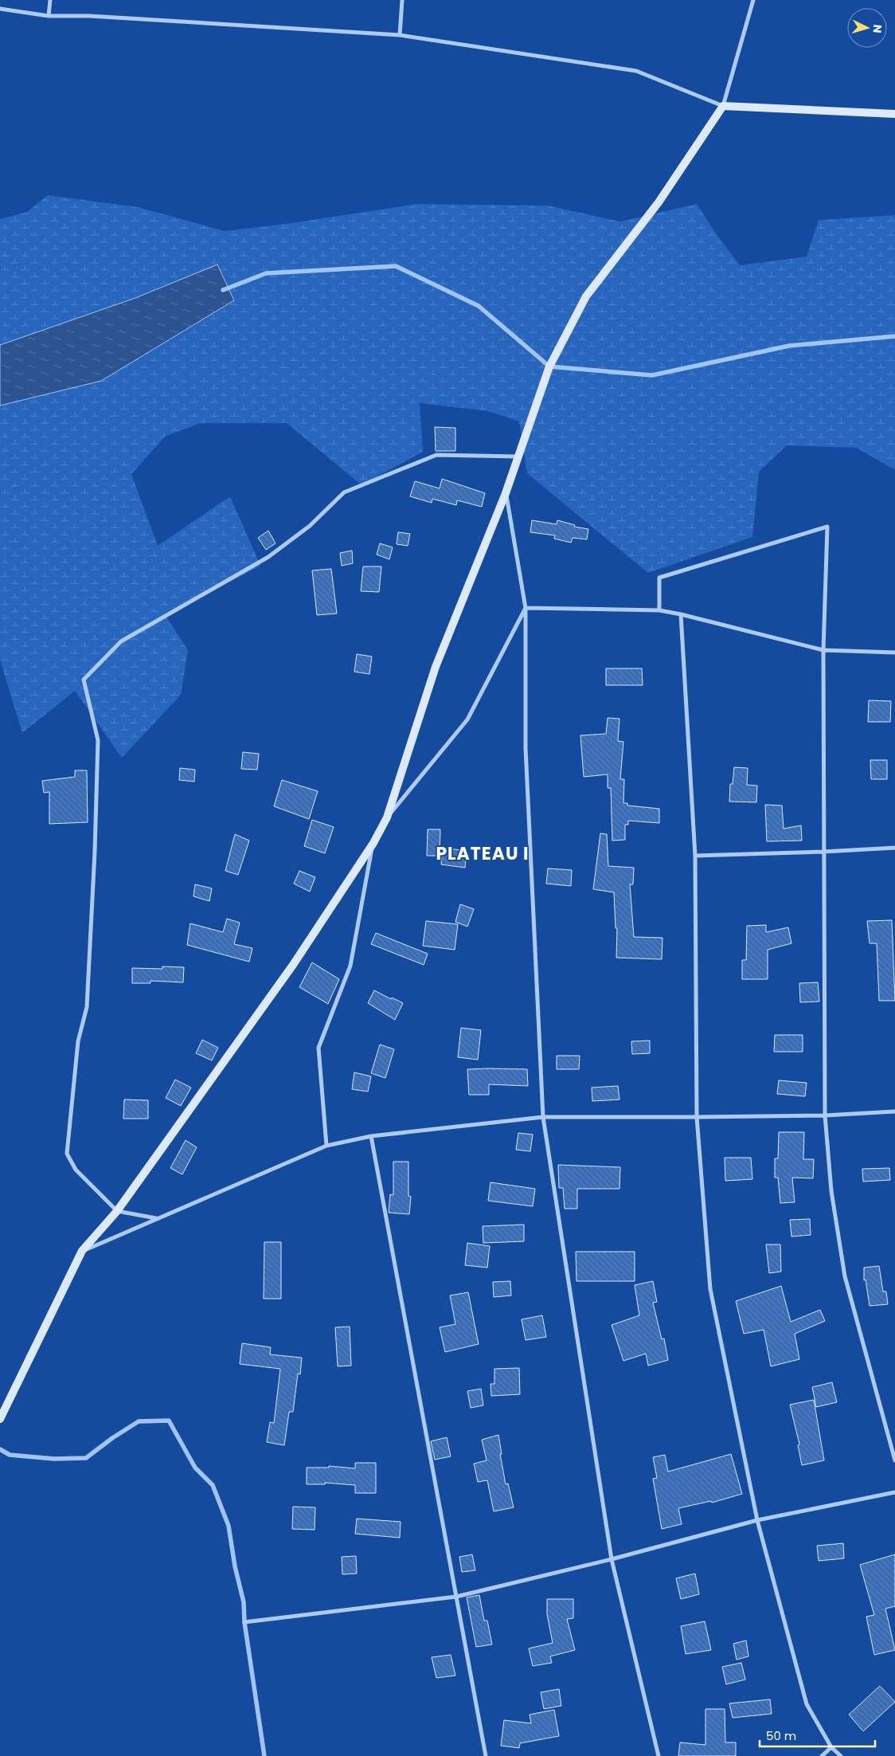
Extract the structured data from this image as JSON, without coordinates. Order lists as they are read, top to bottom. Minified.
{"districts":["PLATEAU I"],"scale_bar":"50 m","north":"right"}
